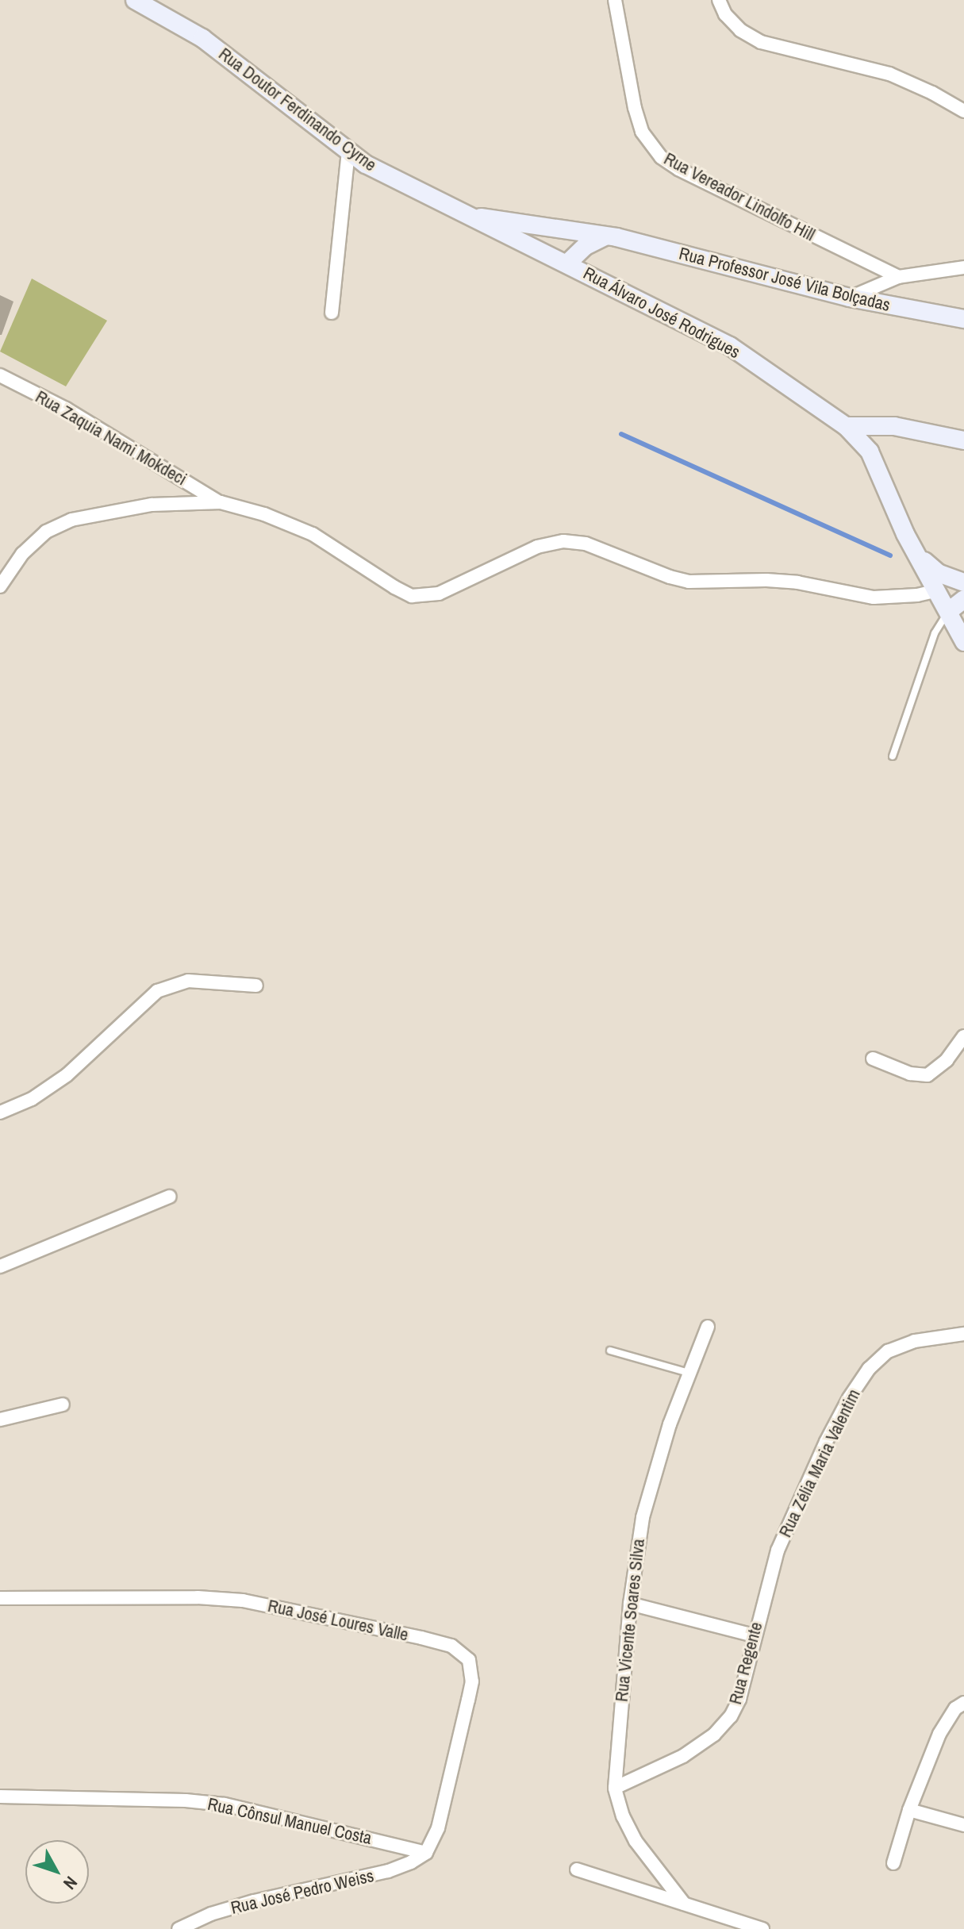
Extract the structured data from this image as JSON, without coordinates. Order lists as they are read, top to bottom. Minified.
{"streets":{"main road":["Rua Doutor Ferdinando Cyrne","Rua Professor José Vila Bolçadas","Rua Álvaro José Rodrigues"],"street":["Rua Vereador Lindolfo Hill","Rua Zaquia Nami Mokdeci","Rua Zélia Maria Valentim","Rua José Loures Valle","Rua Vicente Soares Silva","Rua Regente","Rua Cônsul Manuel Costa","Rua José Pedro Weiss"]},"crossings":[["Rua Doutor Ferdinando Cyrne","Rua Professor José Vila Bolçadas"],["Rua Doutor Ferdinando Cyrne","Rua Álvaro José Rodrigues"],["Rua Zélia Maria Valentim","Rua Regente"],["Rua José Loures Valle","Rua Cônsul Manuel Costa"],["Rua José Loures Valle","Rua José Pedro Weiss"],["Rua Vicente Soares Silva","Rua Regente"],["Rua Cônsul Manuel Costa","Rua José Pedro Weiss"]],"north":"bottom right"}
